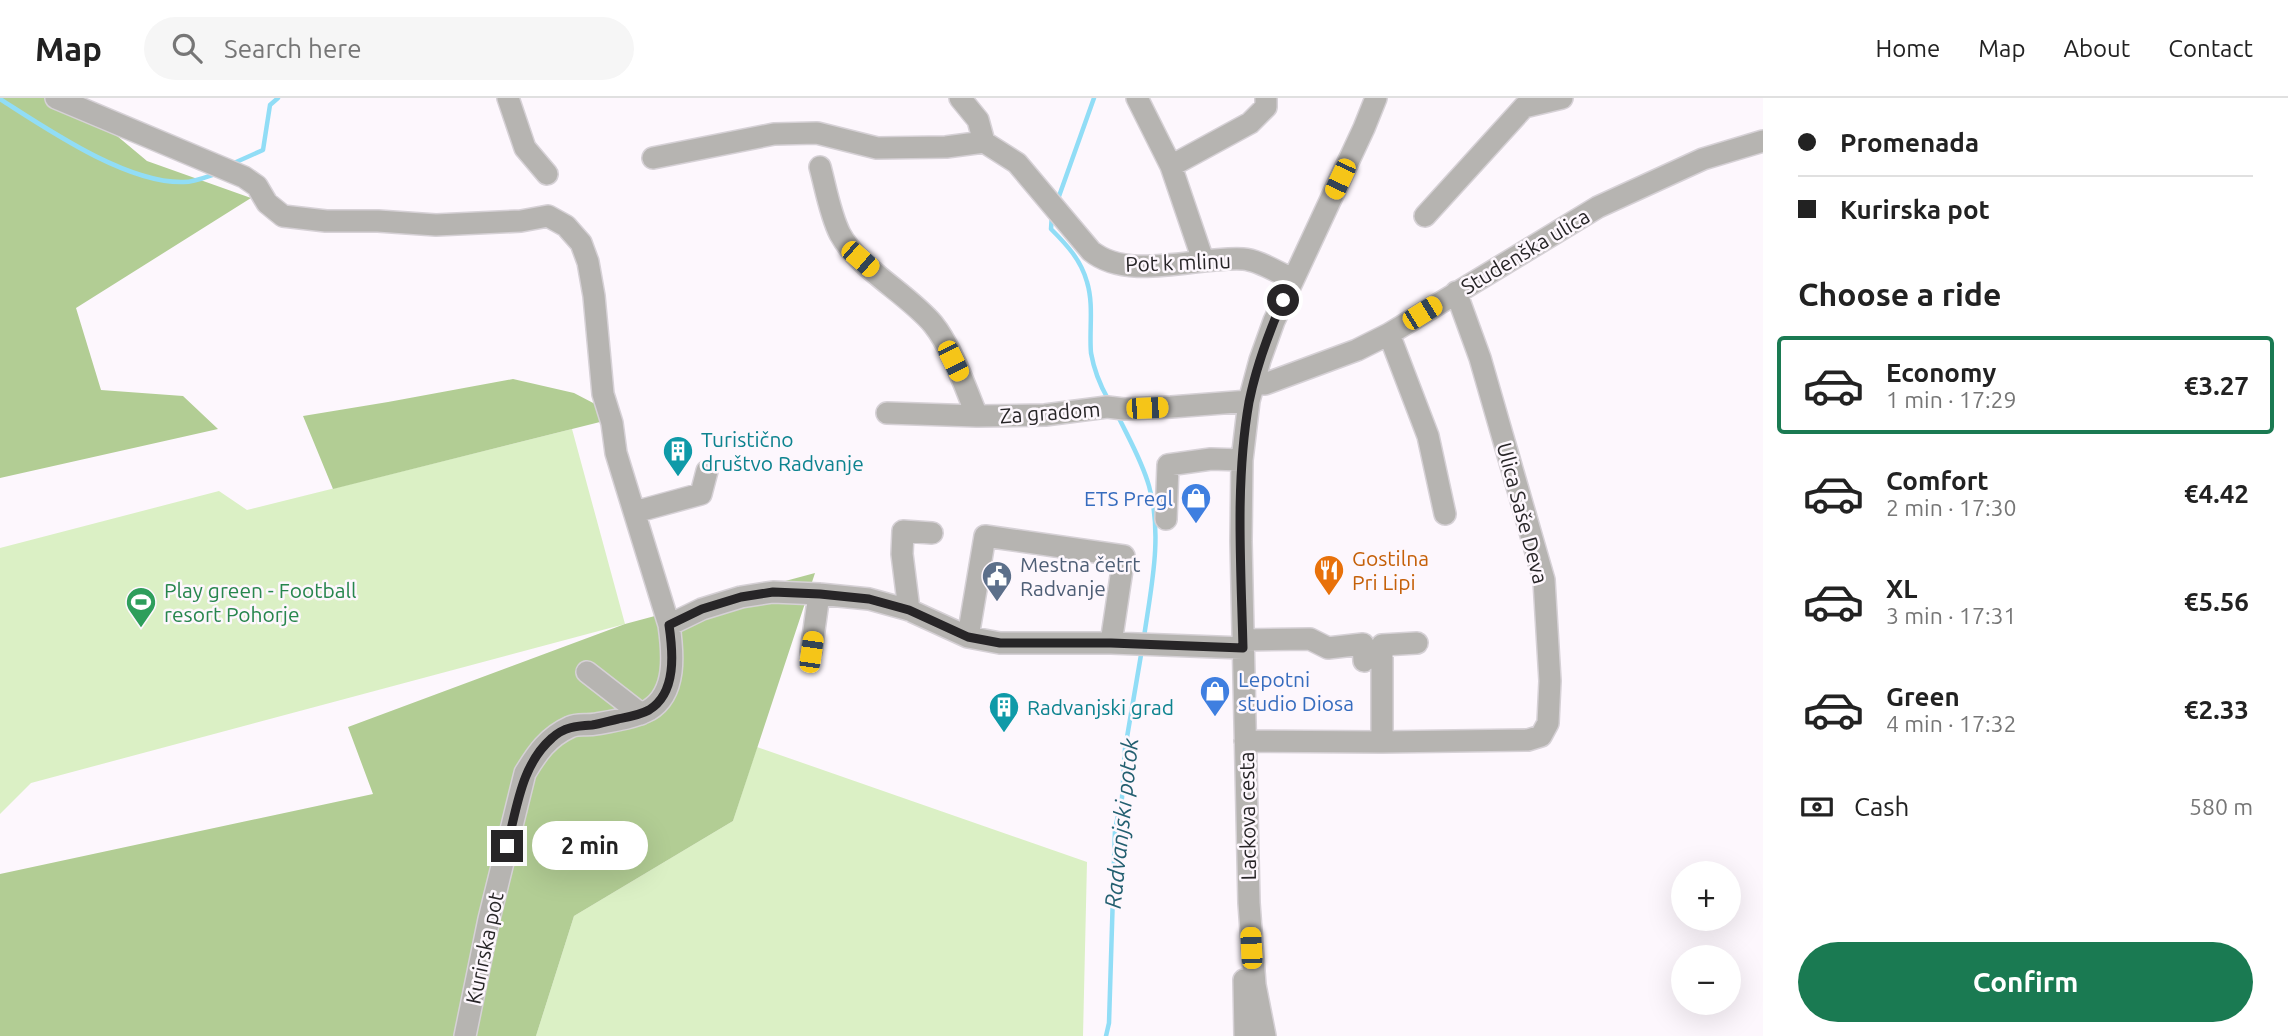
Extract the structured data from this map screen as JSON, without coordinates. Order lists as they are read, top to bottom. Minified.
{"streets":{"street":["Studenška ulica","Pot k mlinu","Za gradom","Ulica Saše Deva","Lackova cesta","Kurirska pot"]},"crossings":[["Studenška ulica","Za gradom"],["Studenška ulica","Ulica Saše Deva"],["Studenška ulica","Lackova cesta"],["Pot k mlinu","Lackova cesta"],["Za gradom","Lackova cesta"],["Ulica Saše Deva","Lackova cesta"]],"water":["Radvanjski potok"],"places":{"building":["Turistično društvo Radvanje","Radvanjski grad"],"shop":["ETS Pregl","Lepotni studio Diosa"],"restaurant":["Gostilna Pri Lipi"],"public building":["Mestna četrt Radvanje"],"sports":["Play green - Football resort Pohorje"]},"page":{"header":"Map","search":"Search here","nav":["Home","Map","About","Contact"],"banner":["Promenada","Kurirska pot"],"heading":"Choose a ride","list":[{"name":"Economy","note":"1 min · 17:29","value":"€3.27"},{"name":"Comfort","note":"2 min · 17:30","value":"€4.42"},{"name":"XL","note":"3 min · 17:31","value":"€5.56"},{"name":"Green","note":"4 min · 17:32","value":"€2.33"}],"pay":["Cash","580 m"],"bubble":"2 min","map_buttons":["+","−"],"buttons":"Confirm"}}
